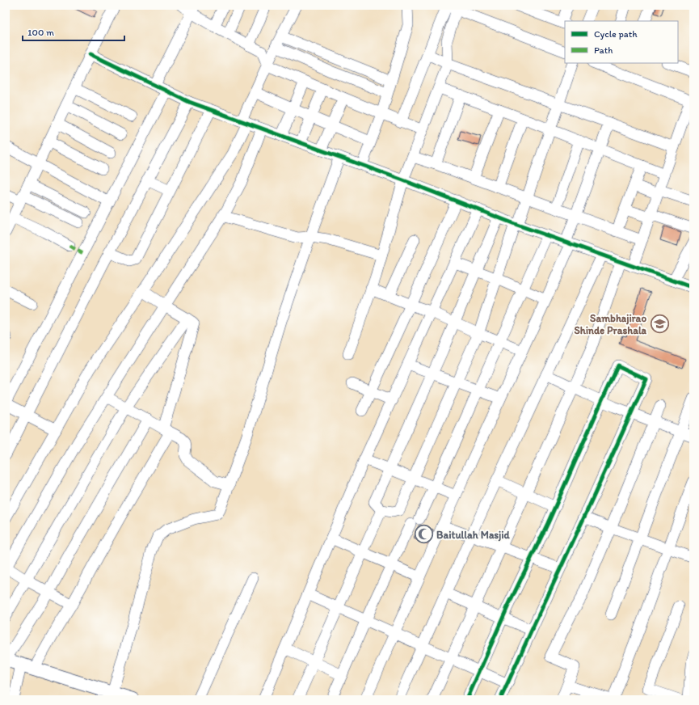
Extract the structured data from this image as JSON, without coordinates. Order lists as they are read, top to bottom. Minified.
{"places":{"school or university":["Sambhajirao Shinde Prashala"],"mosque":["Baitullah Masjid"]},"legend":["Cycle path","Path"],"scale_bar":"100 m"}
